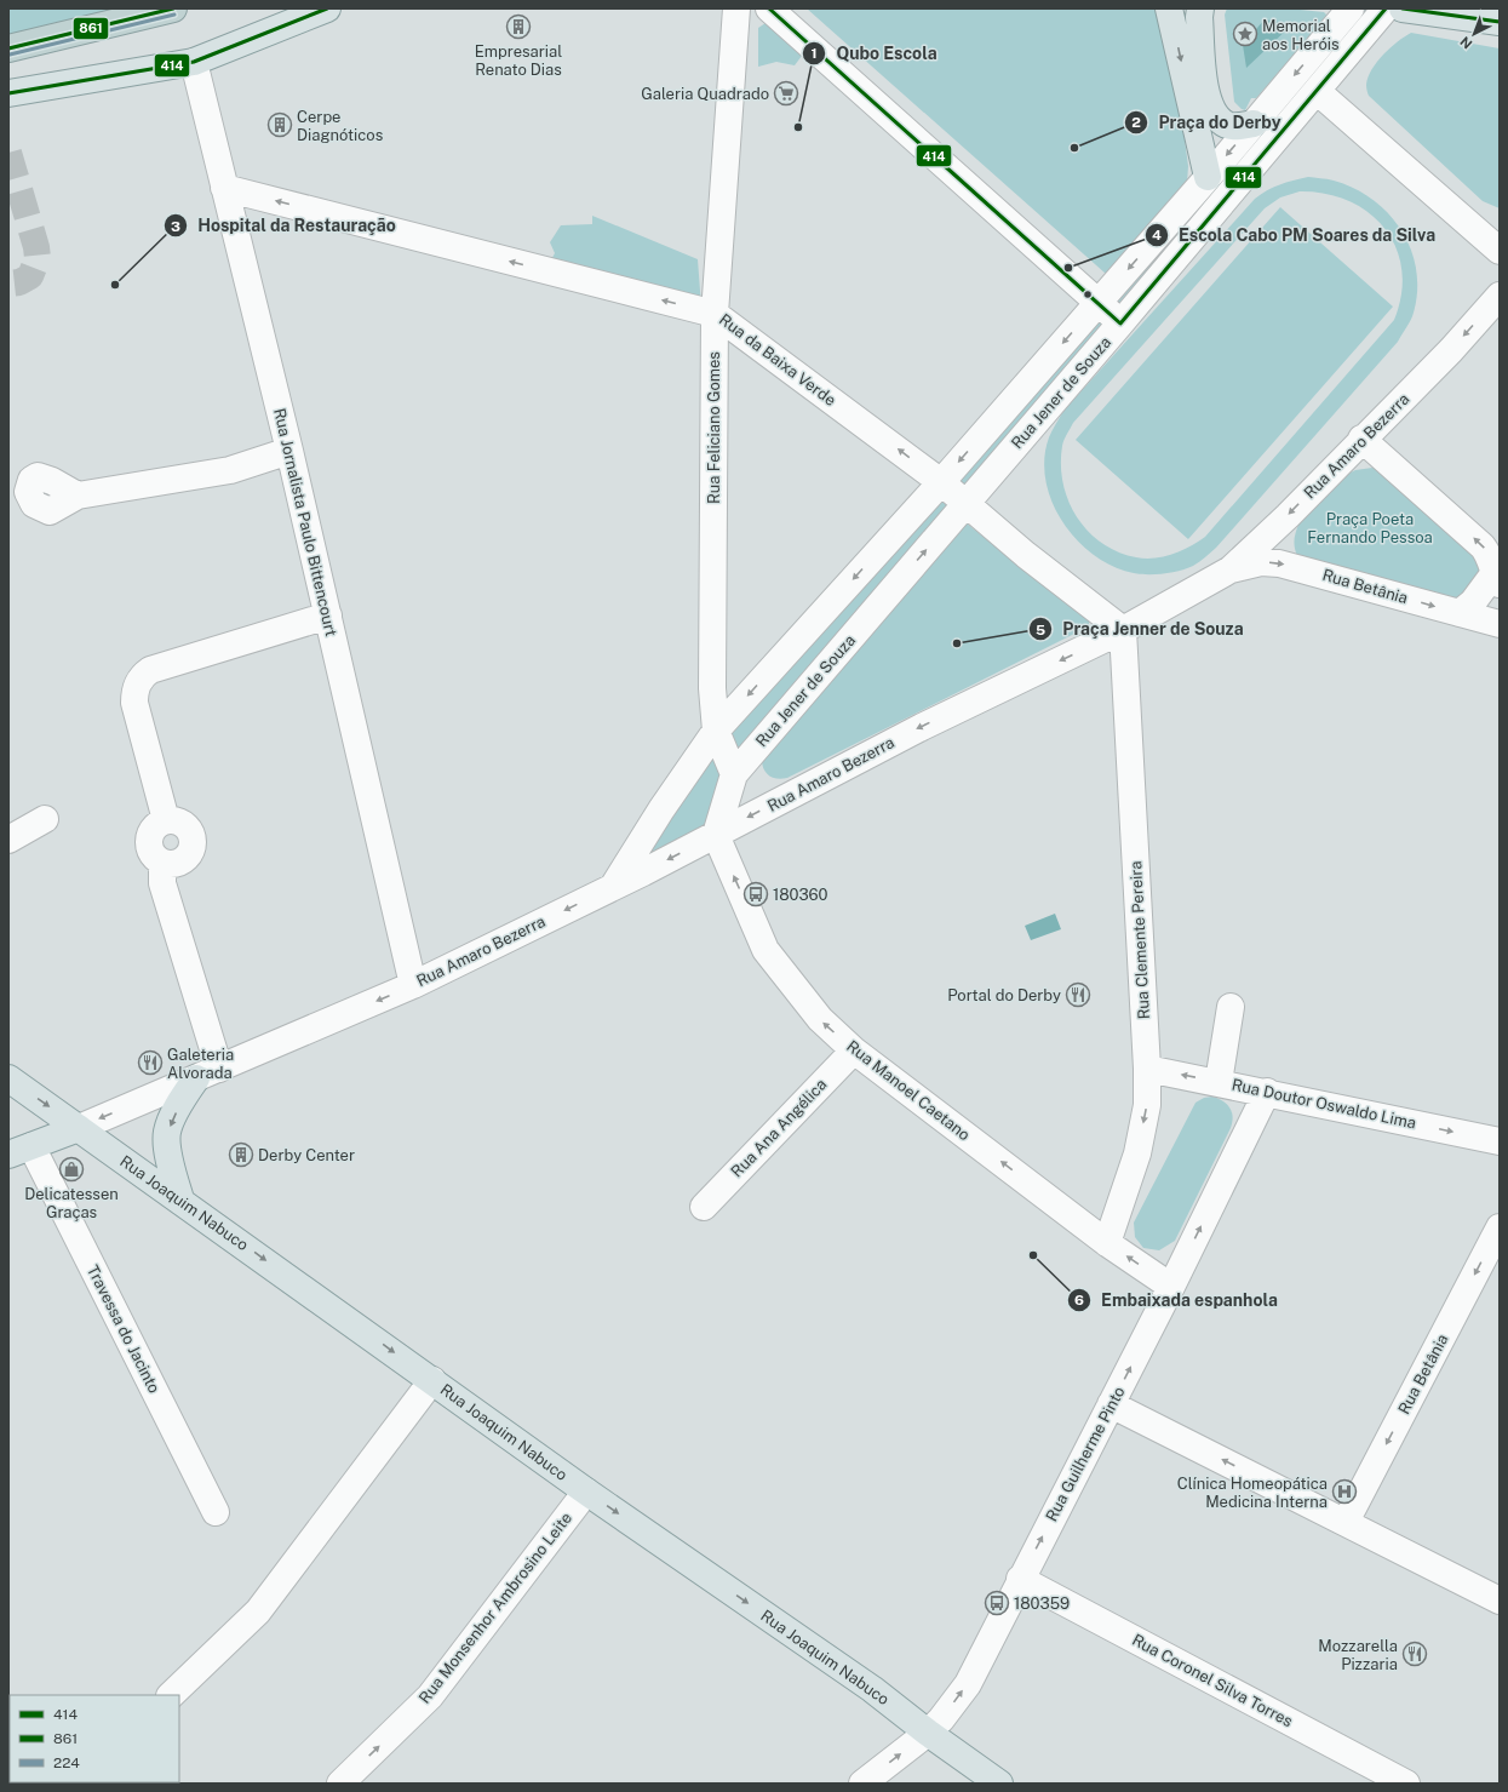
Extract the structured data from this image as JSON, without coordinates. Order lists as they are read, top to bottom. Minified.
{"streets":{"main road":["Rua Joaquim Nabuco"],"street":["Rua da Baixa Verde","Rua Jener de Souza","Rua Feliciano Gomes","Rua Amaro Bezerra","Rua Jornalista Paulo Bittencourt","Rua Betânia","Rua Clemente Pereira","Rua Manoel Caetano","Rua Doutor Oswaldo Lima","Rua Ana Angélica","Travessa do Jacinto","Rua Guilherme Pinto","Rua Monsenhor Ambrosino Leite","Rua Coronel Silva Torres"]},"crossings":[["Rua da Baixa Verde","Rua Jener de Souza"],["Rua da Baixa Verde","Rua Feliciano Gomes"],["Rua da Baixa Verde","Rua Amaro Bezerra"],["Rua da Baixa Verde","Rua Jornalista Paulo Bittencourt"],["Rua da Baixa Verde","Rua Clemente Pereira"],["Rua Jener de Souza","Rua Feliciano Gomes"],["Rua Jener de Souza","Rua Amaro Bezerra"],["Rua Jener de Souza","Rua Manoel Caetano"],["Rua Amaro Bezerra","Rua Jornalista Paulo Bittencourt"],["Rua Amaro Bezerra","Rua Betânia"],["Rua Amaro Bezerra","Rua Clemente Pereira"],["Rua Amaro Bezerra","Rua Manoel Caetano"],["Rua Amaro Bezerra","Rua Joaquim Nabuco"],["Rua Clemente Pereira","Rua Manoel Caetano"],["Rua Clemente Pereira","Rua Doutor Oswaldo Lima"],["Rua Manoel Caetano","Rua Ana Angélica"],["Rua Manoel Caetano","Rua Guilherme Pinto"],["Rua Doutor Oswaldo Lima","Rua Guilherme Pinto"],["Rua Joaquim Nabuco","Rua Guilherme Pinto"],["Rua Joaquim Nabuco","Rua Monsenhor Ambrosino Leite"],["Rua Guilherme Pinto","Rua Coronel Silva Torres"]],"one_way":["Rua da Baixa Verde","Rua Amaro Bezerra","Rua Manoel Caetano","Rua Joaquim Nabuco","Rua Guilherme Pinto"],"parks":["Praça Poeta Fernando Pessoa"],"places":{"building":["Empresarial Renato Dias","Cerpe Diagnóticos","Derby Center"],"place":["Memorial aos Heróis"],"supermarket":["Galeria Quadrado"],"other":["Qubo Escola","Praça do Derby","Escola Cabo PM Soares da Silva","Hospital da Restauração","Praça Jenner de Souza","Embaixada espanhola"],"bus stop":["180360","180359"],"restaurant":["Portal do Derby","Galeteria Alvorada","Mozzarella Pizzaria"],"shop":["Delicatessen Graças"],"hospital":["Clínica Homeopática Medicina Interna"]},"lines":["transit line 414","transit line 861","transit line 224"],"legend":["414","861","224"],"north":"bottom left"}
